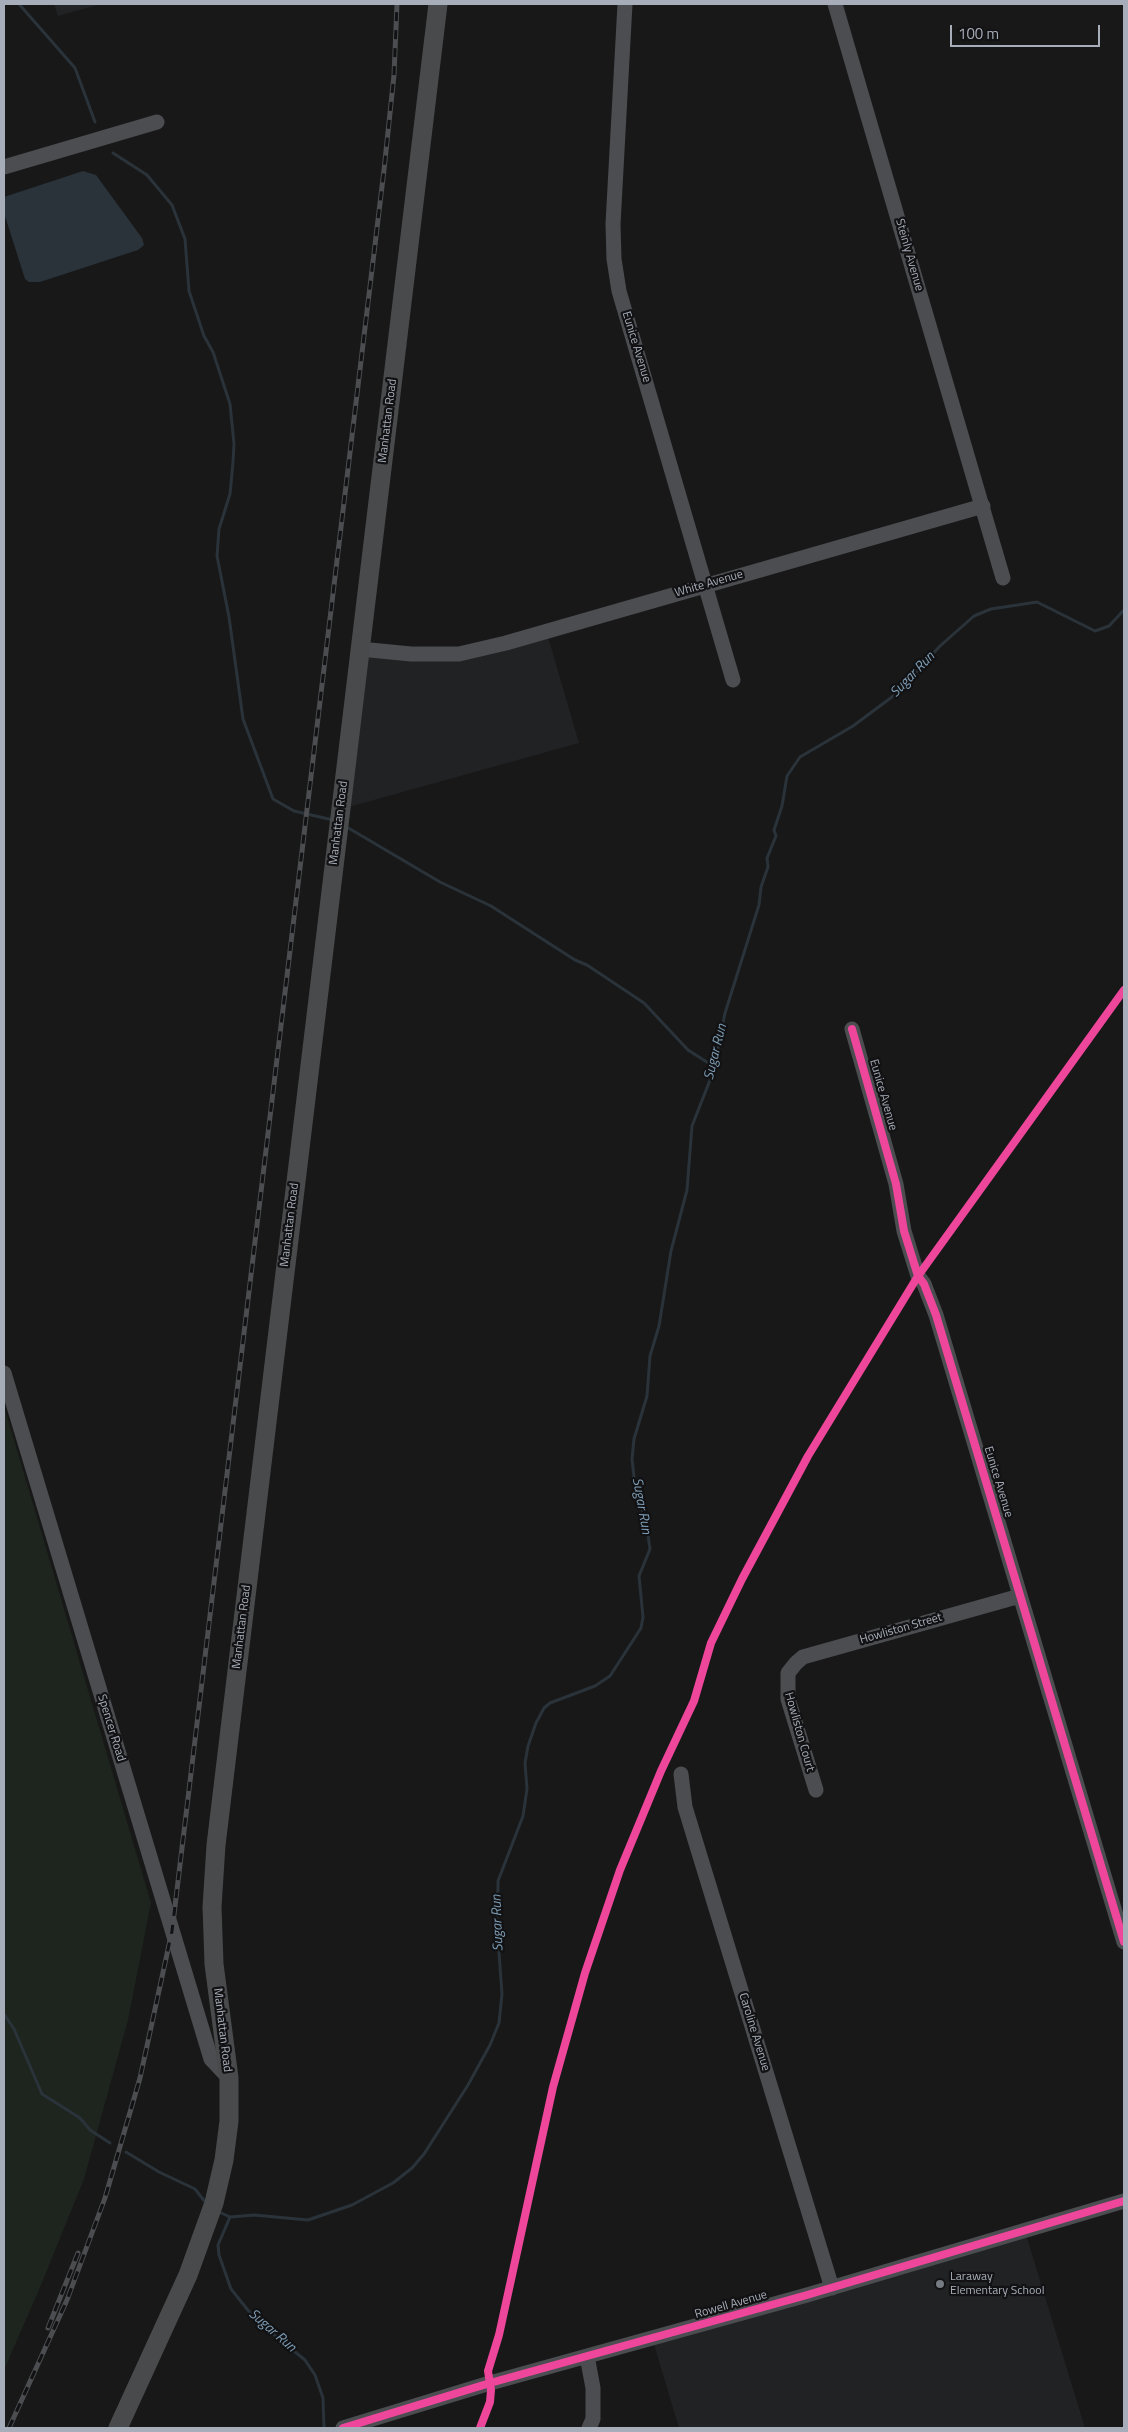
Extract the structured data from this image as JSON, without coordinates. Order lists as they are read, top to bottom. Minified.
{"streets":{"main road":["Manhattan Road"],"street":["Steinly Avenue","Eunice Avenue","White Avenue","Howliston Street","Spencer Road","Howliston Court","Caroline Avenue","Rowell Avenue"]},"crossings":[["Steinly Avenue","White Avenue"],["Eunice Avenue","White Avenue"],["Eunice Avenue","Howliston Street"],["Manhattan Road","White Avenue"],["Manhattan Road","Spencer Road"],["Howliston Street","Howliston Court"],["Caroline Avenue","Rowell Avenue"]],"water":["Sugar Run"],"places":["Laraway Elementary School"],"scale_bar":"100 m"}
